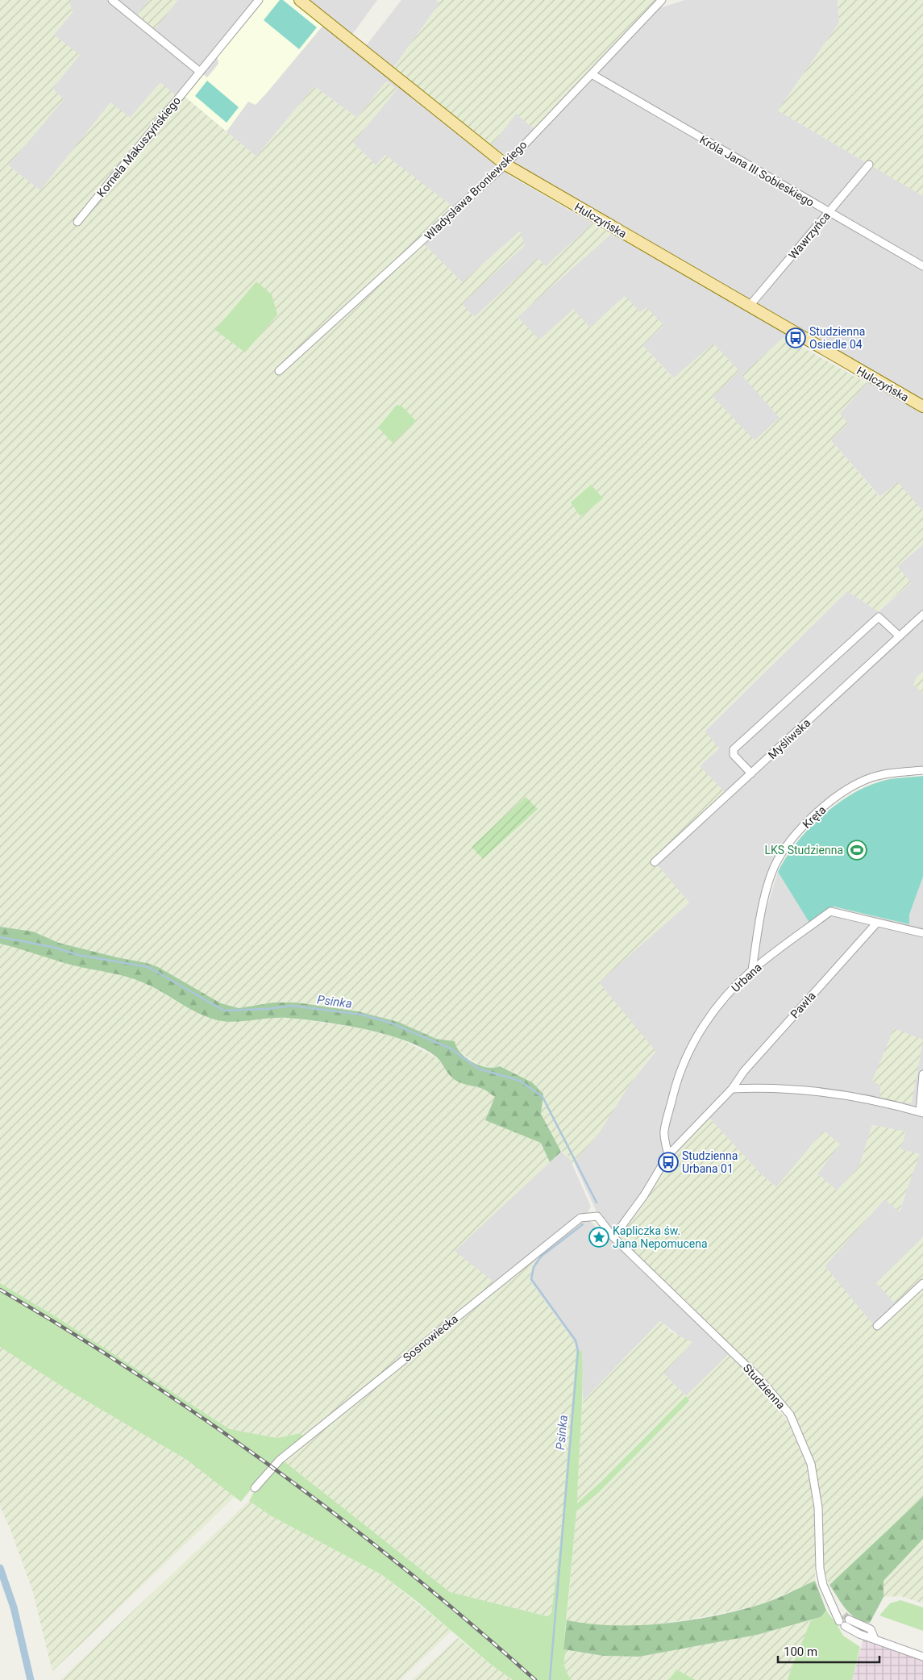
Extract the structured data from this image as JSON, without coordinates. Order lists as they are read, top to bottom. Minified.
{"streets":{"main road":["Hulczyńska"],"street":["Kornela Makuszyńskiego","Króla Jana III Sobieskiego","Władysława Broniewskiego","Wawrzyńca","Myśliwska","Kręta","Urbana","Pawła","Sosnowiecka","Studzienna"]},"crossings":[["Króla Jana III Sobieskiego","Władysława Broniewskiego"],["Króla Jana III Sobieskiego","Wawrzyńca"],["Władysława Broniewskiego","Hulczyńska"],["Hulczyńska","Wawrzyńca"],["Kręta","Urbana"],["Urbana","Pawła"],["Pawła","Studzienna"],["Sosnowiecka","Studzienna"]],"water":["Psinka"],"places":{"bus stop":["Studzienna Osiedle 04","Studzienna Urbana 01"],"sports":["LKS Studzienna"],"place":["Kapliczka św. Jana Nepomucena"]},"scale_bar":"100 m"}
